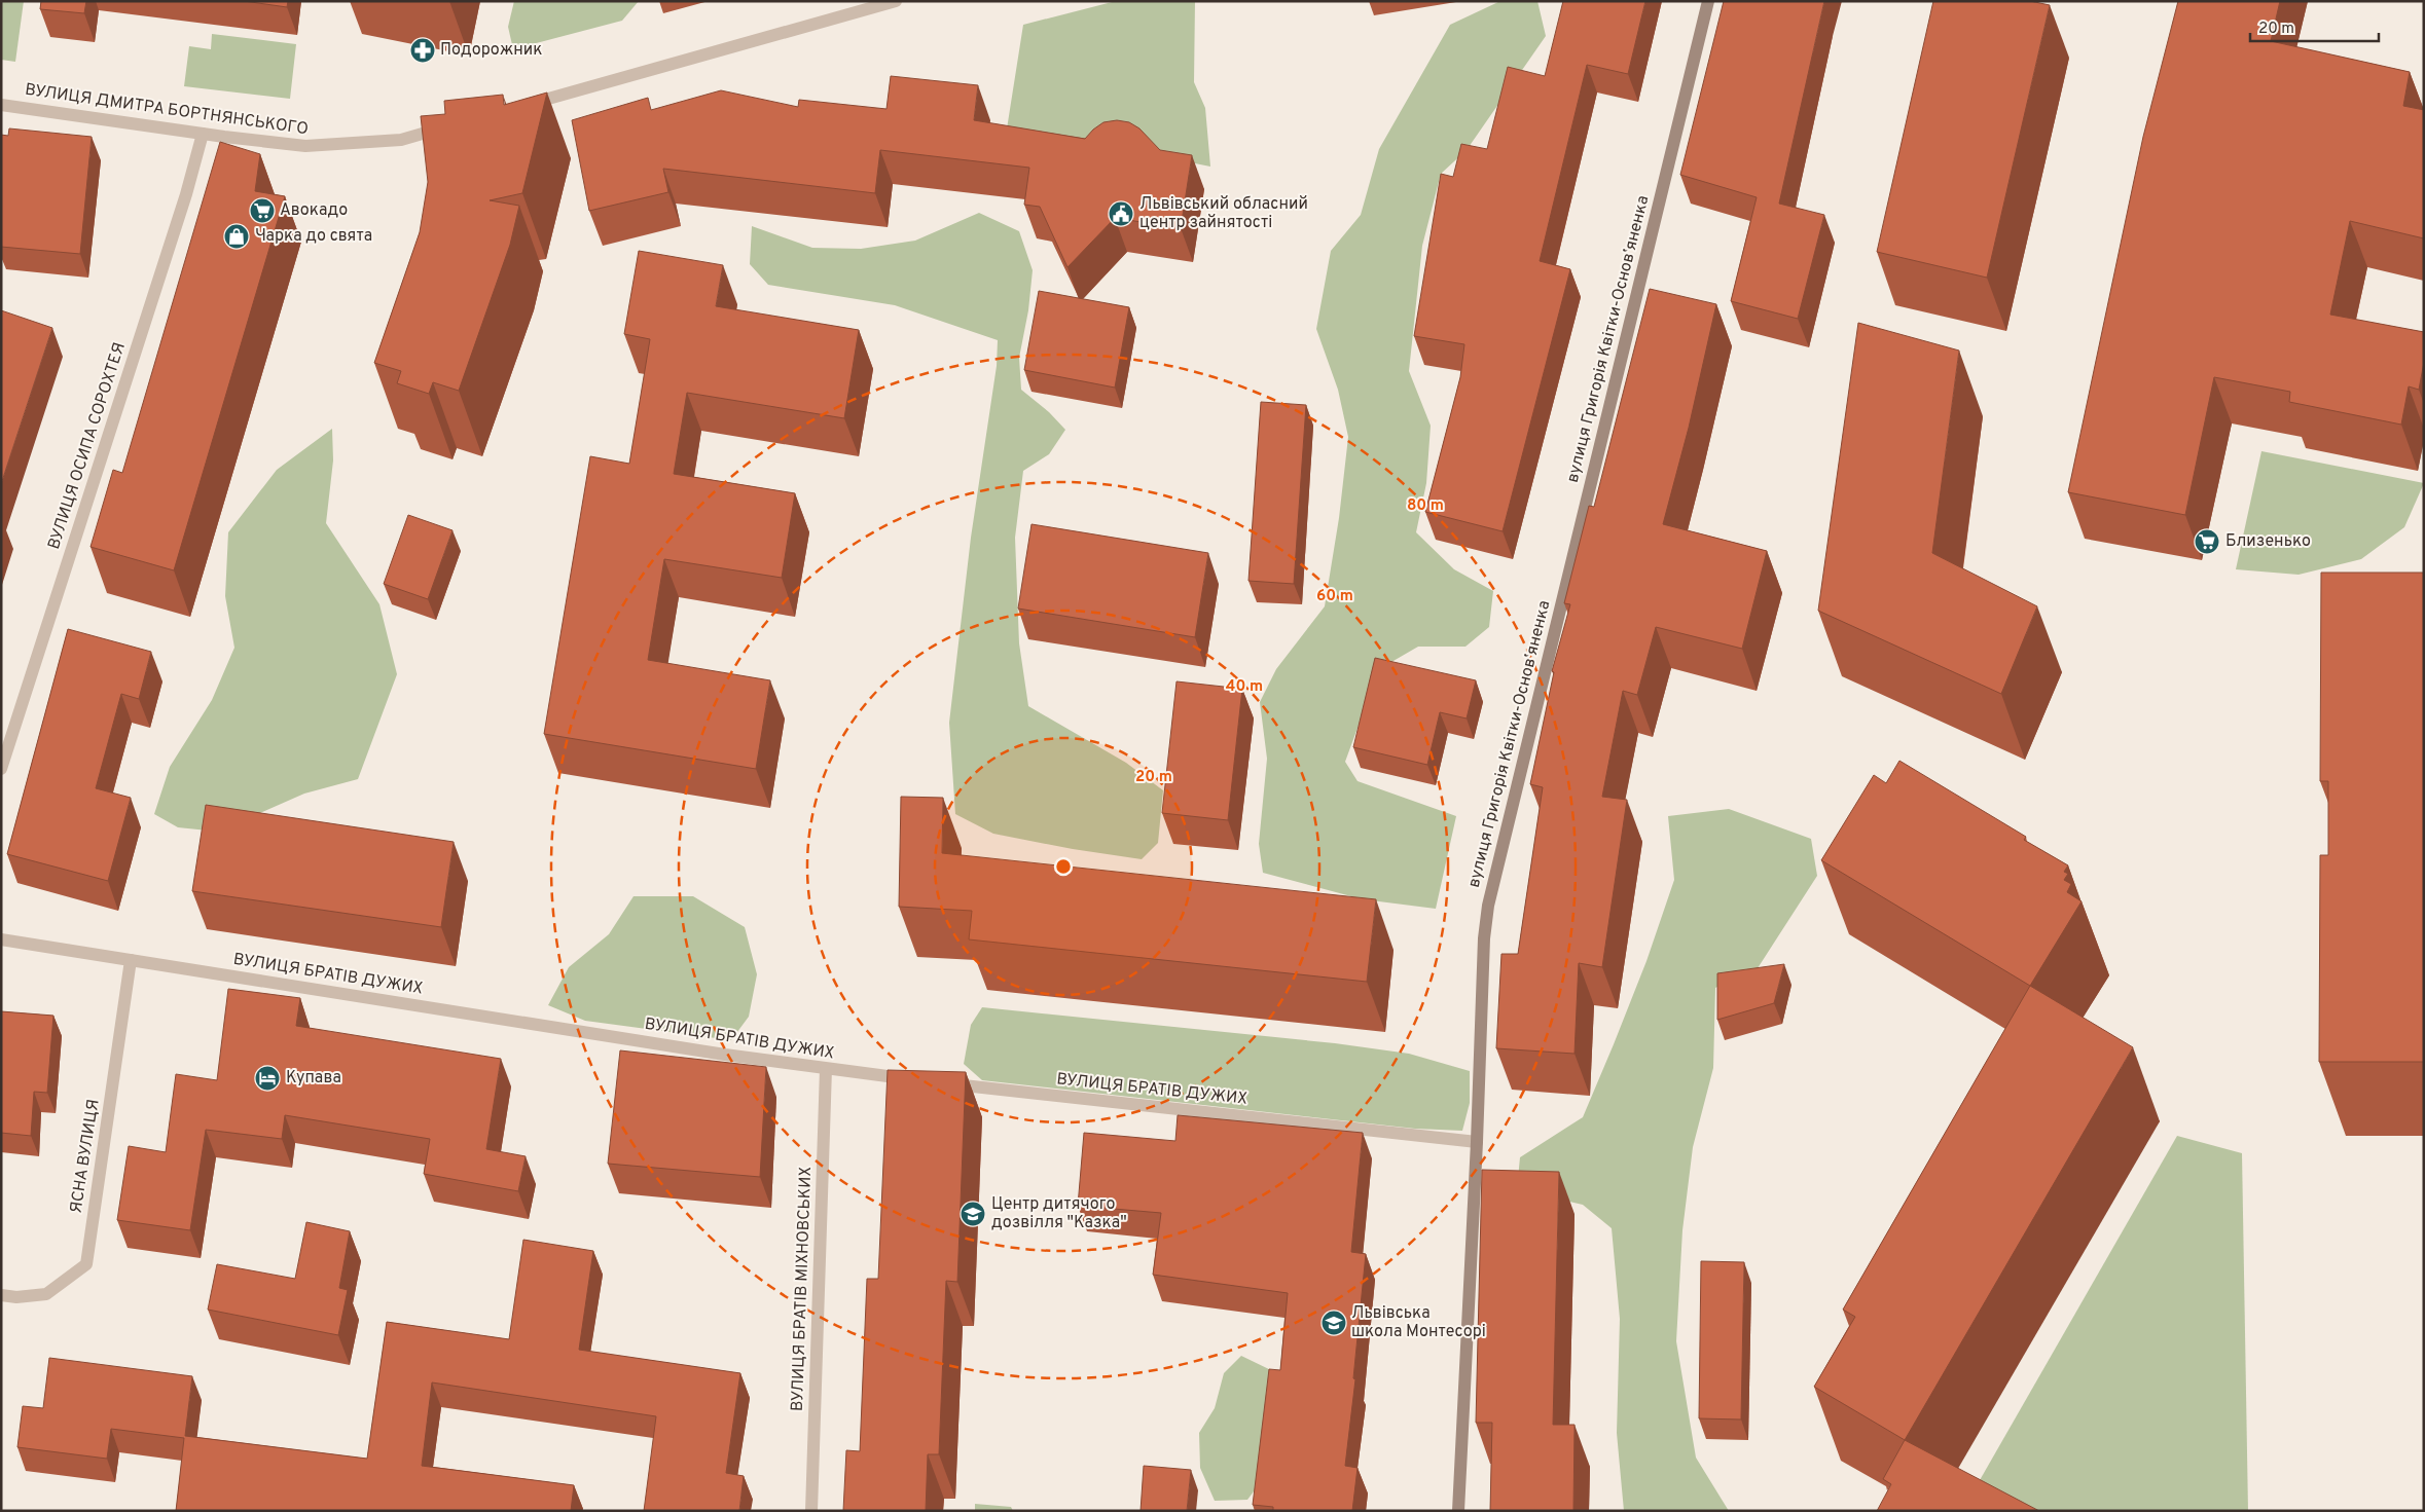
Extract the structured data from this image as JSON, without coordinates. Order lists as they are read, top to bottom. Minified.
{"streets":{"street":["ВУЛИЦЯ ДМИТРА БОРТНЯНСЬКОГО","вулиця Григорія Квітки-Основʼяненка","ВУЛИЦЯ ОСИПА СОРОХТЕЯ","ВУЛИЦЯ БРАТІВ ДУЖИХ","ЯСНА ВУЛИЦЯ","ВУЛИЦЯ БРАТІВ МІХНОВСЬКИХ"]},"crossings":[["ВУЛИЦЯ ДМИТРА БОРТНЯНСЬКОГО","ВУЛИЦЯ ОСИПА СОРОХТЕЯ"],["вулиця Григорія Квітки-Основʼяненка","ВУЛИЦЯ БРАТІВ ДУЖИХ"],["ВУЛИЦЯ БРАТІВ ДУЖИХ","ЯСНА ВУЛИЦЯ"],["ВУЛИЦЯ БРАТІВ ДУЖИХ","ВУЛИЦЯ БРАТІВ МІХНОВСЬКИХ"]],"places":{"pharmacy":["Подорожник"],"supermarket":["Авокадо","Близенько"],"public building":["Львівський обласний центр зайнятості"],"shop":["Чарка до свята"],"hotel":["Купава"],"school or university":["Центр дитячого дозвілля \"Казка\"","Львівська школа Монтесорі"]},"scale_bar":"20 m","rings":["80 m","60 m","40 m","20 m"]}
